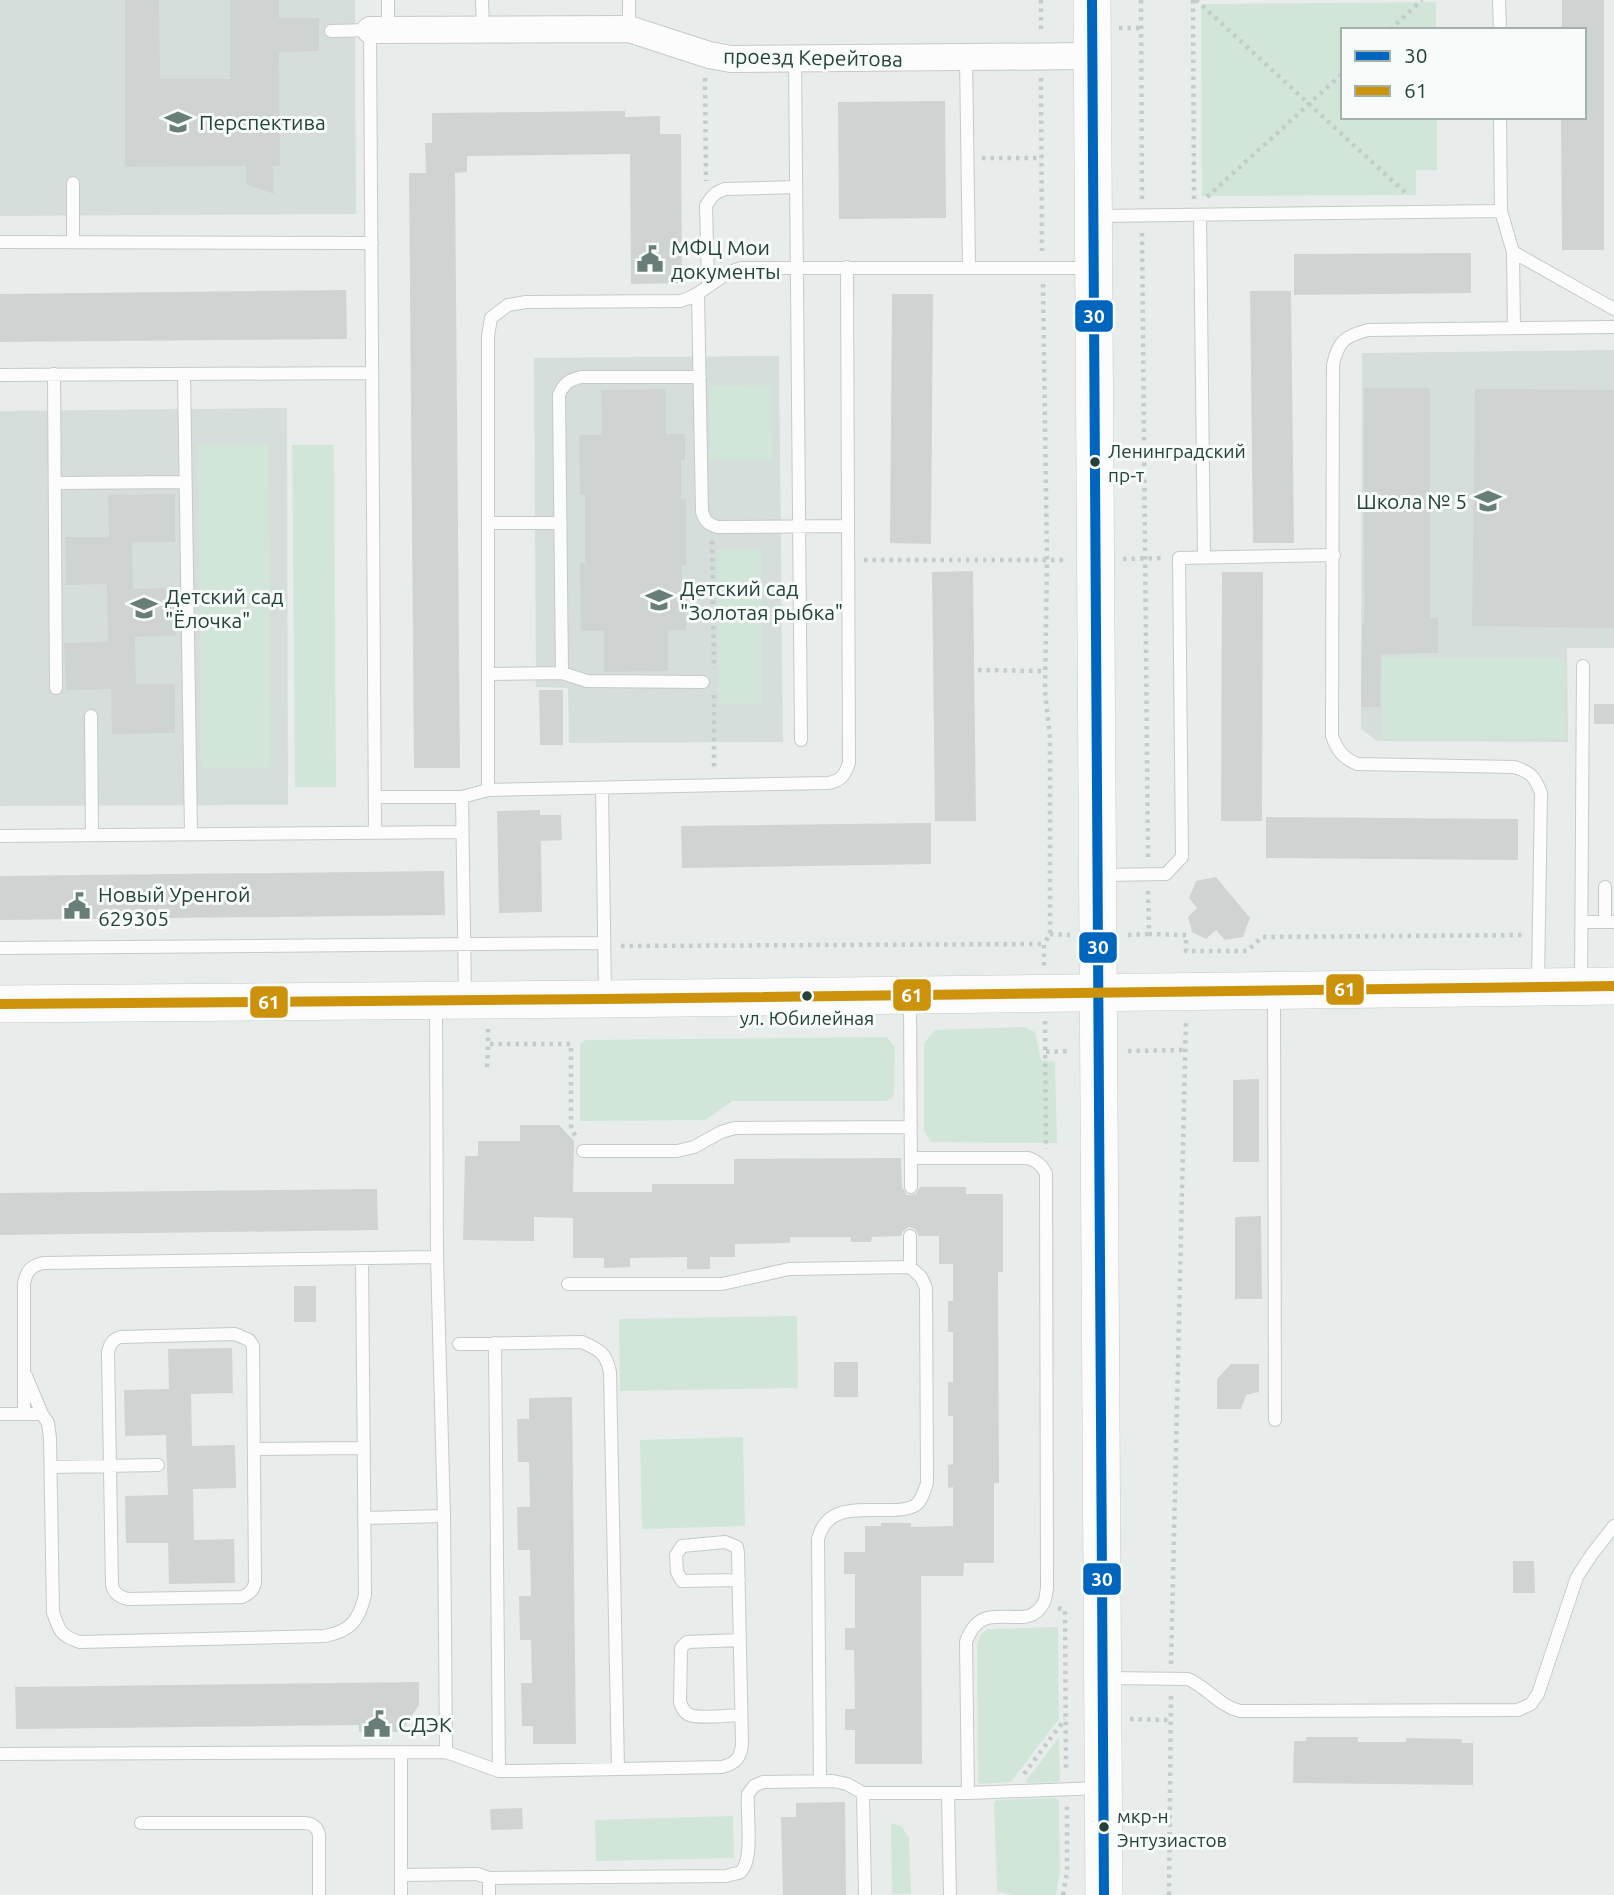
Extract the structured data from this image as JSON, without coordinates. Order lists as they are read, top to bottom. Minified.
{"streets":{"street":["проезд Керейтова"]},"places":{"school or university":["Перспектива","Школа № 5","Детский сад \"Золотая рыбка\"","Детский сад \"Ёлочка\""],"public building":["МФЦ Мои документы","Новый Уренгой 629305","СДЭК"],"other":["Ленинградский пр-т","ул. Юбилейная","мкр-н Энтузиастов"]},"lines":["transit line 30","transit line 61"],"legend":["30","61"]}
